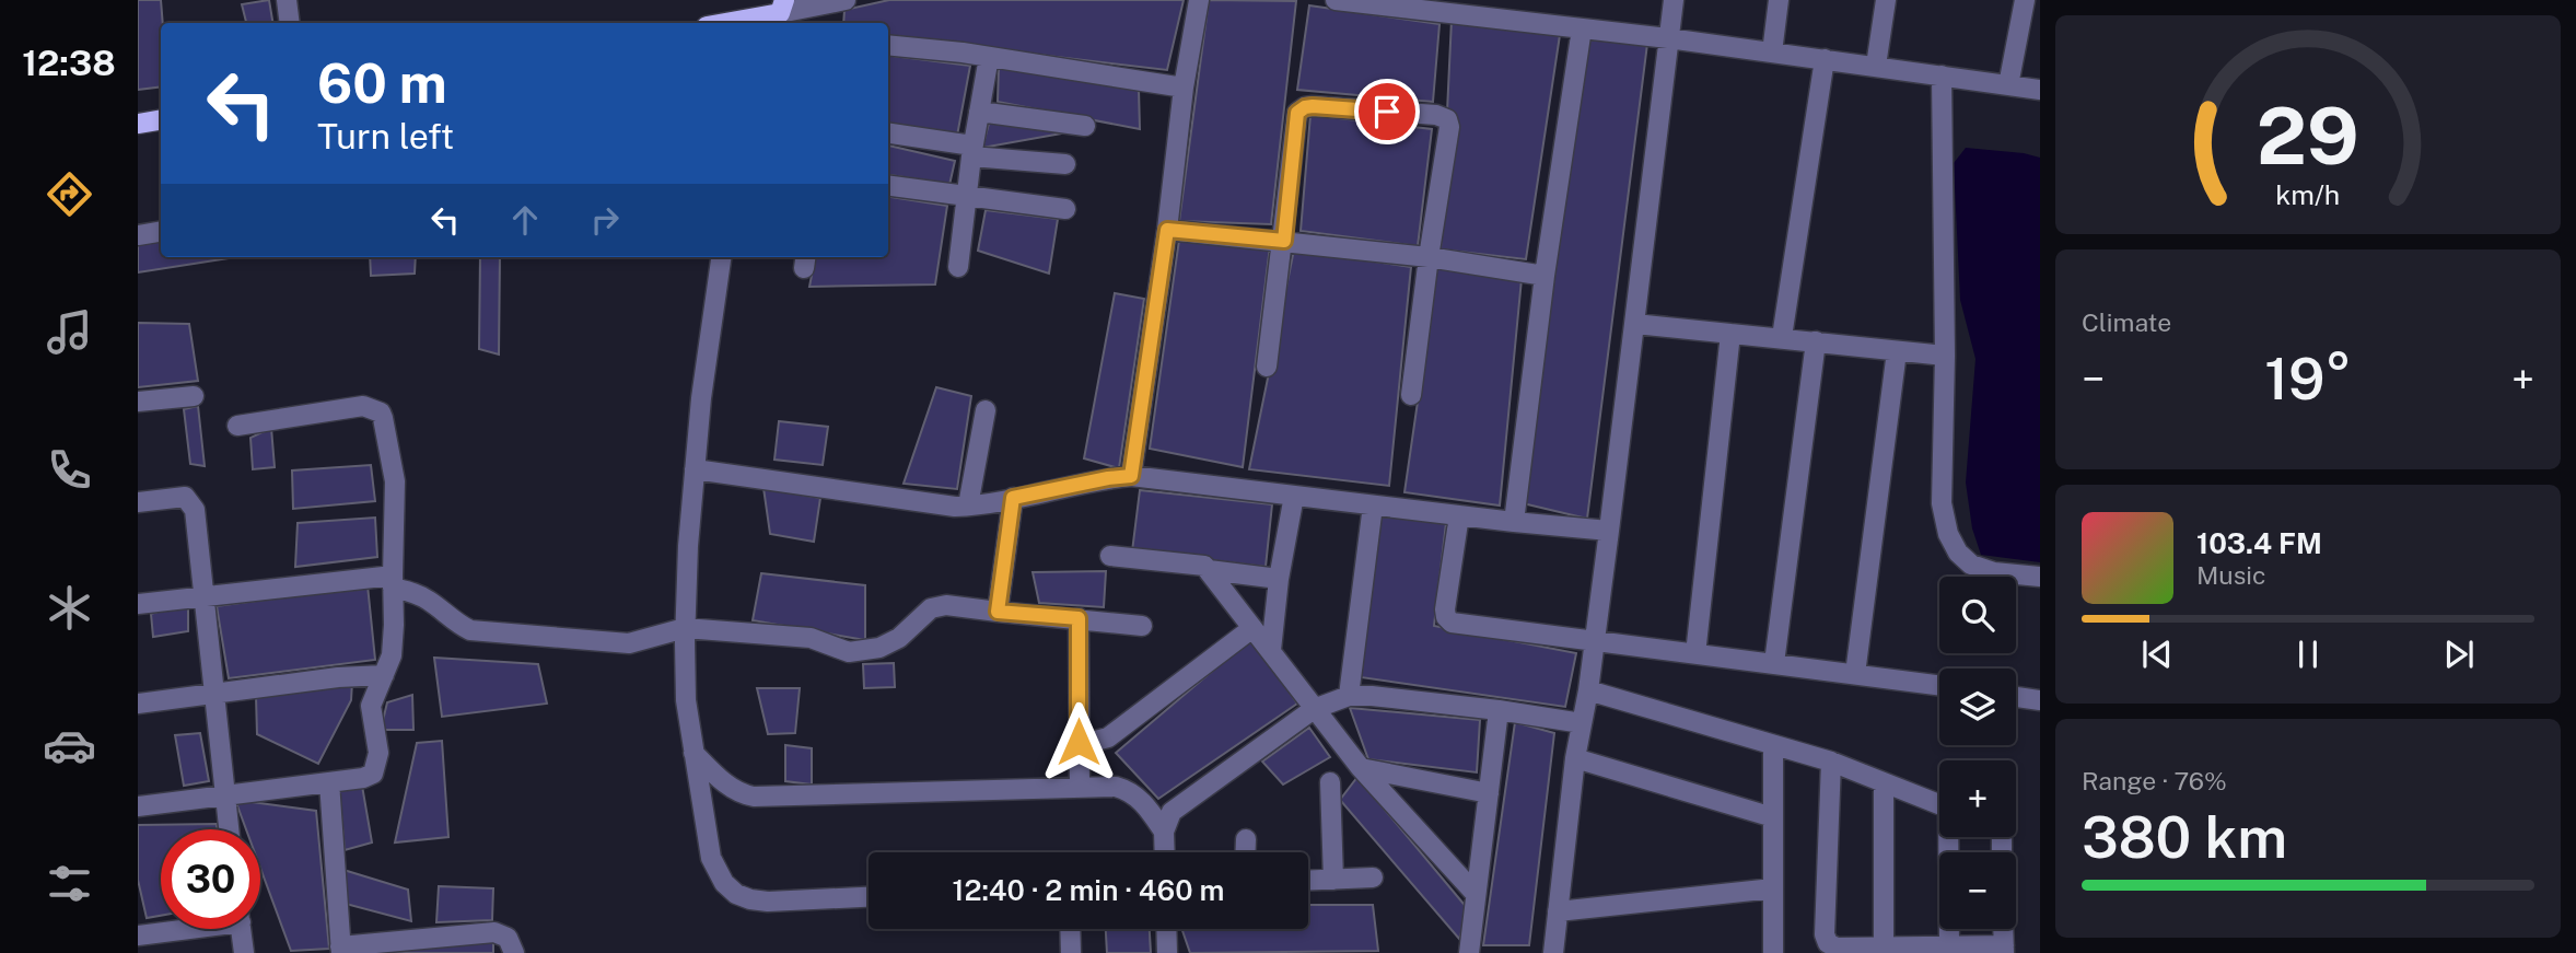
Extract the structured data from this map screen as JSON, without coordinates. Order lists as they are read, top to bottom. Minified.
{"page":{"tabs":"12:38","turn":["60 m","Turn left"],"tile":["Climate",["Range · 76%","380 km"]],"heat":["−","19°","+"],"song":["103.4 FM","Music"],"map_buttons":["+","−"],"limit":"30","trip":"12:40 · 2 min · 460 m","gauge":["29","km/h"]}}
